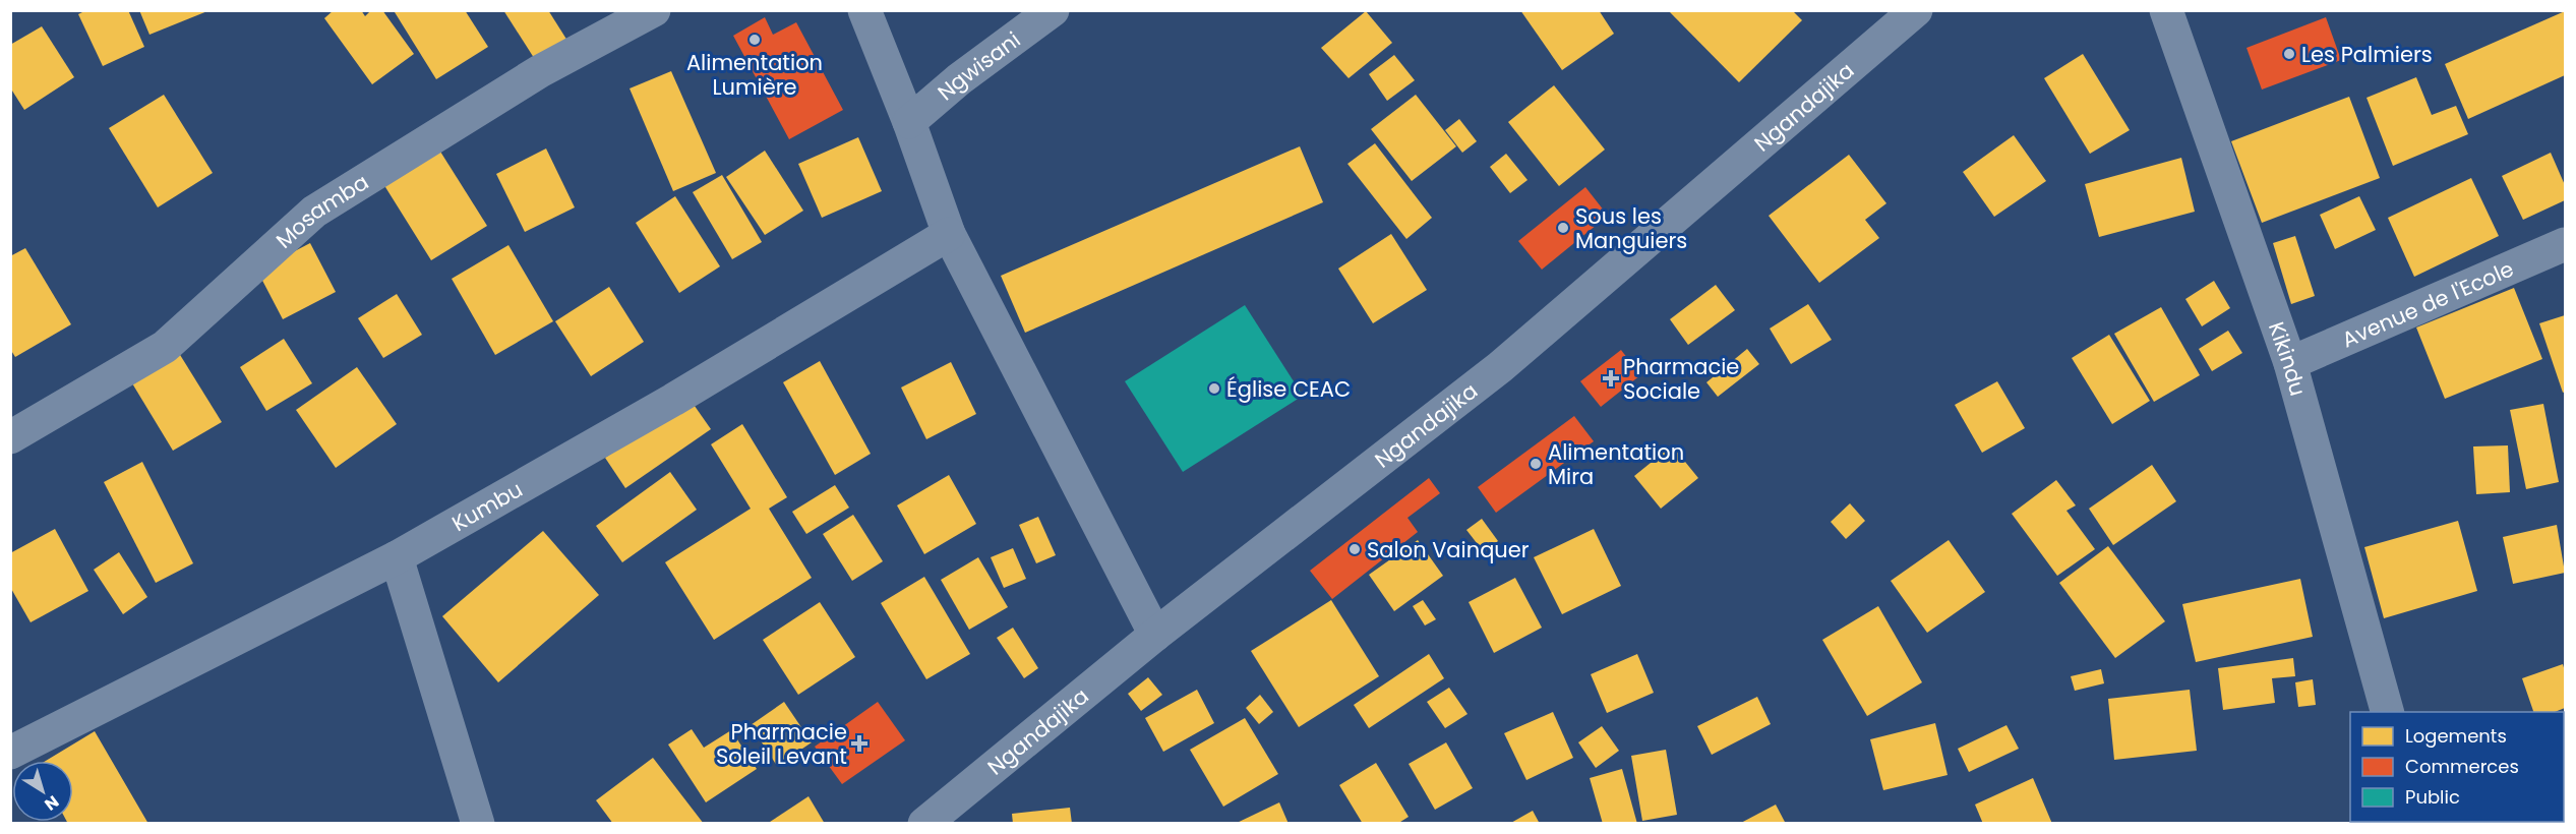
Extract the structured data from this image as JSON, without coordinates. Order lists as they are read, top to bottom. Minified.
{"streets":{"street":["Ngwisani","Ngandajika","Mosamba","Avenue de l'Ecole","Kikindu","Kumbu"]},"crossings":[["Avenue de l'Ecole","Kikindu"]],"places":{"other":["Alimentation Lumière","Les Palmiers","Sous les Manguiers","Église CEAC","Alimentation Mira","Salon Vainquer"],"health":["Pharmacie Sociale","Pharmacie Soleil Levant"]},"legend":["Logements","Commerces","Public"],"north":"bottom right"}
